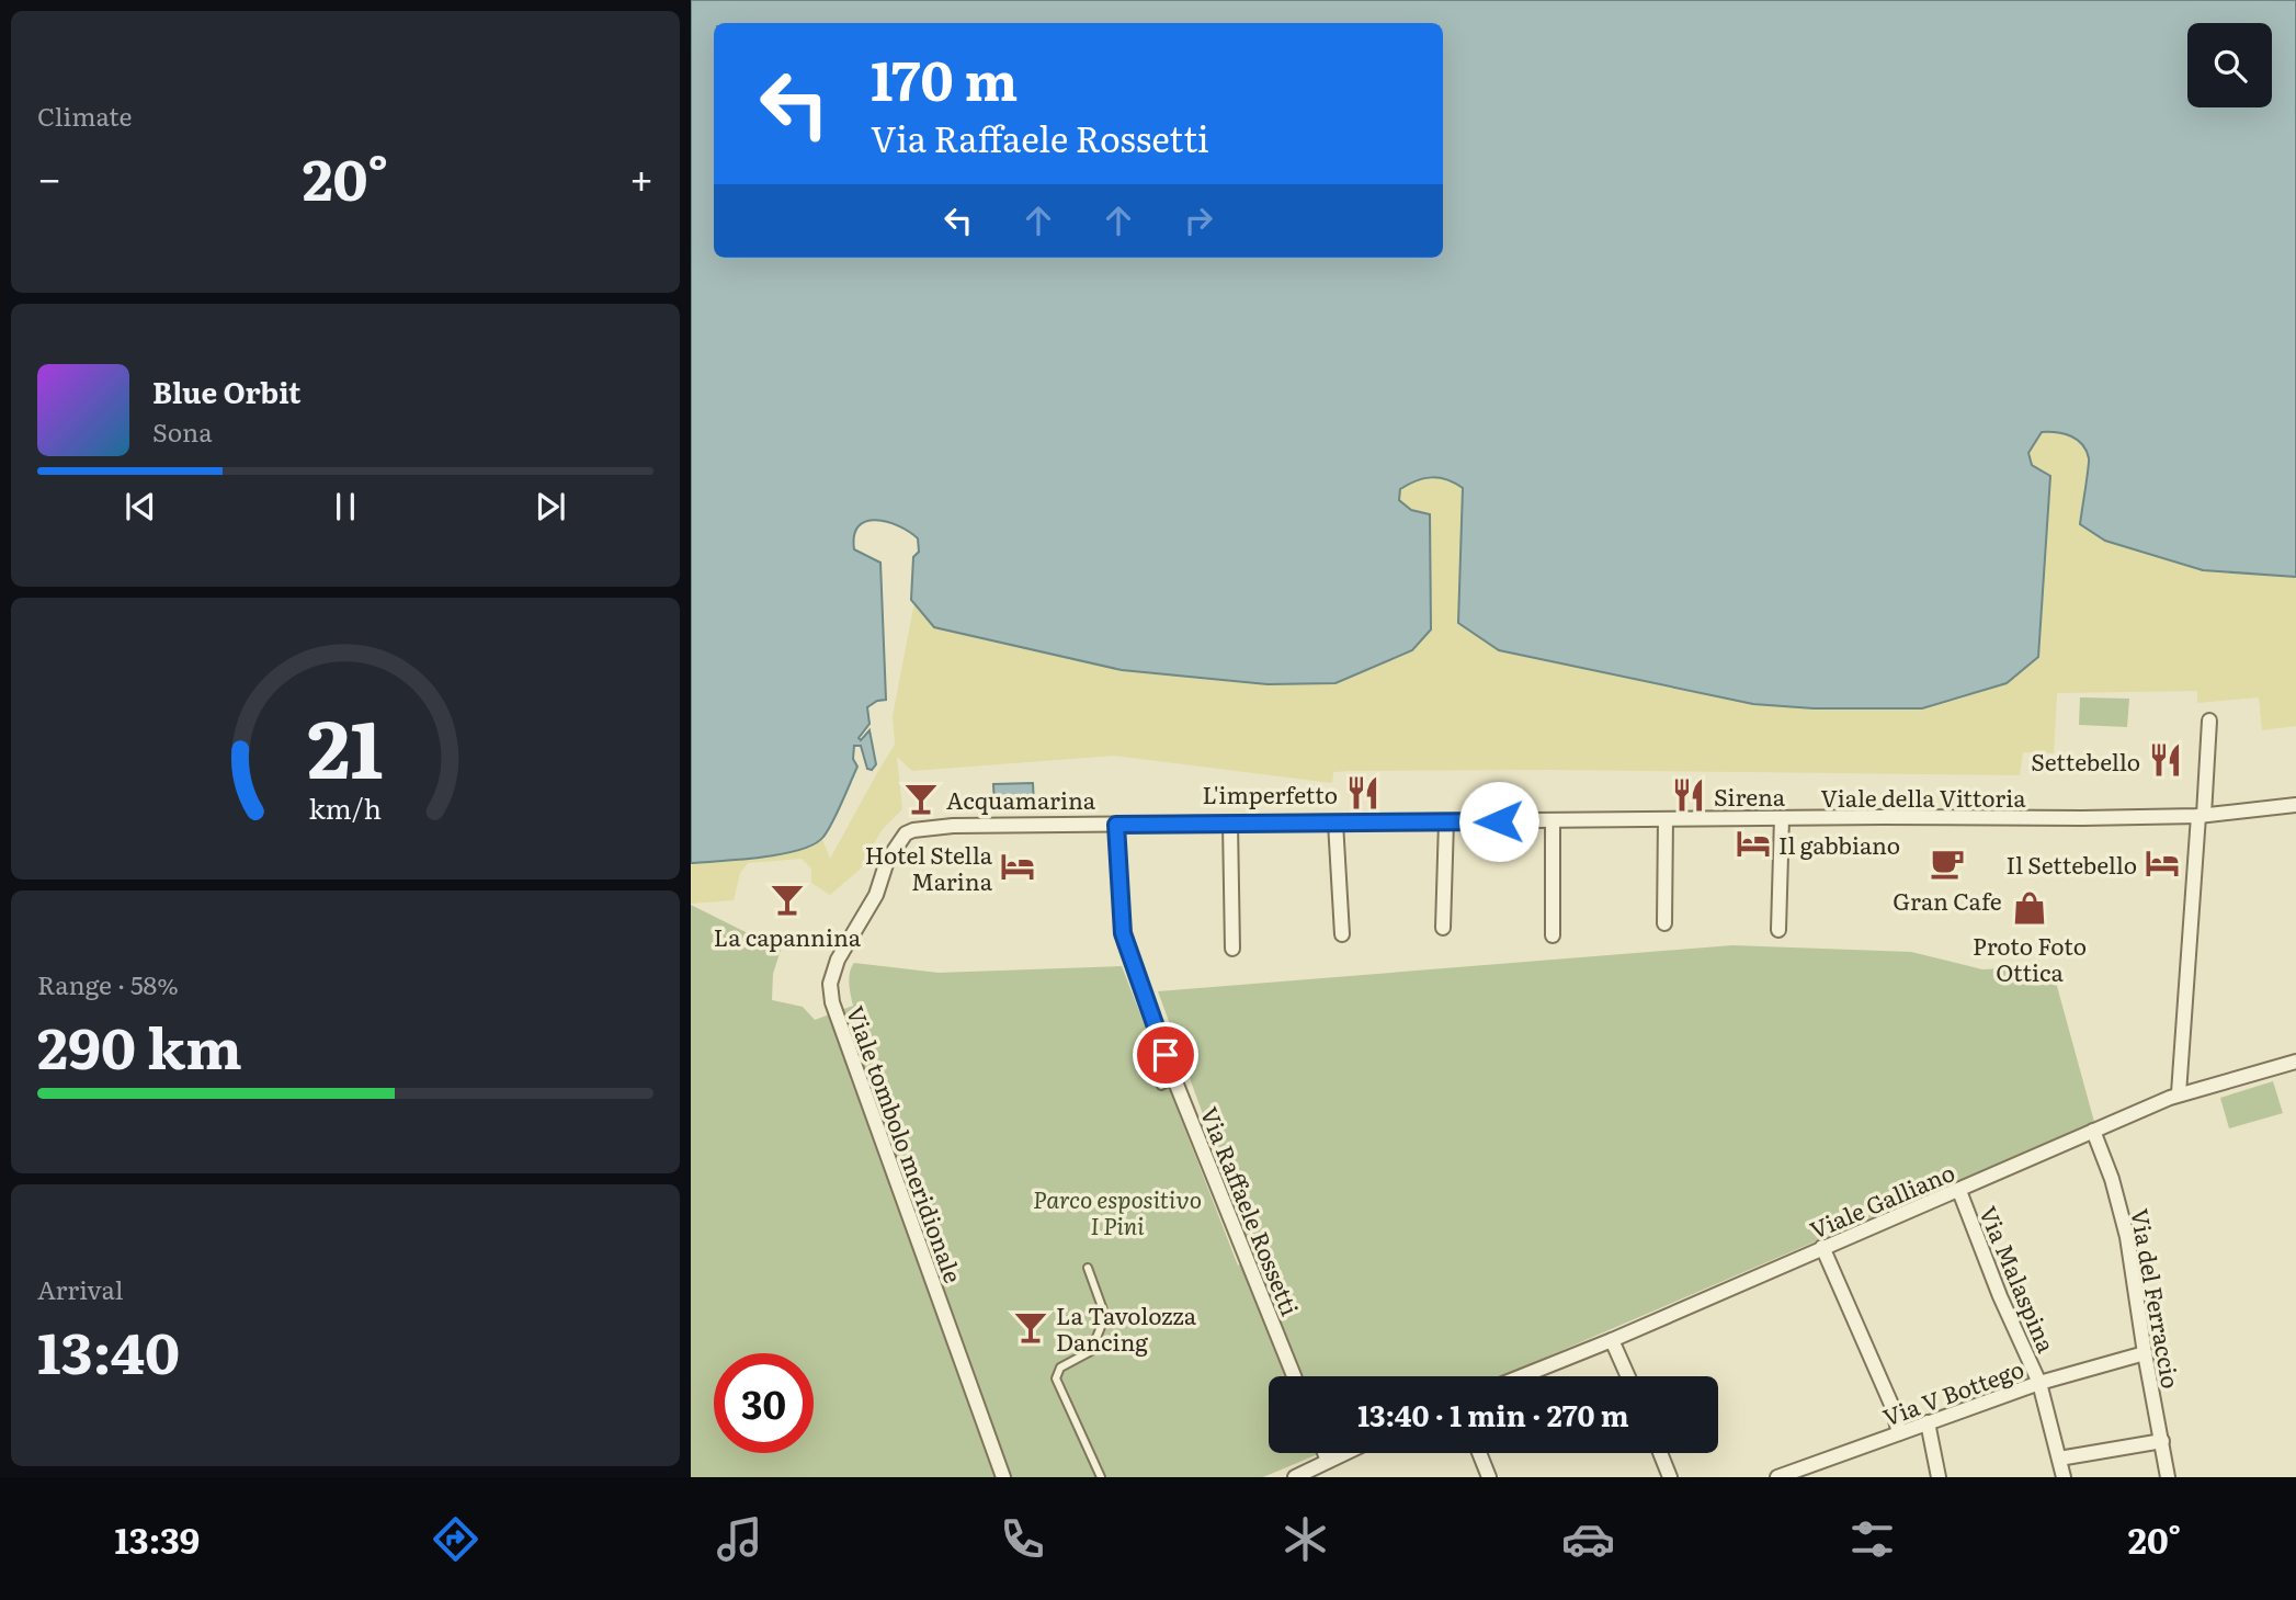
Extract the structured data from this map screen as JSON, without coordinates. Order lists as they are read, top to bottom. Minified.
{"streets":{"street":["Viale della Vittoria","Viale tombolo meridionale","Viale Galliano","Via Raffaele Rossetti","Via Malaspina","Via del Ferraccio","Via V Bottego"]},"crossings":[["Viale della Vittoria","Viale tombolo meridionale"],["Viale della Vittoria","Via Raffaele Rossetti"],["Viale Galliano","Via Malaspina"],["Viale Galliano","Via del Ferraccio"],["Via Malaspina","Via V Bottego"],["Via del Ferraccio","Via V Bottego"]],"parks":["Parco espositivo I Pini"],"places":{"restaurant":["Settebello","L'imperfetto","Sirena"],"bar":["Acquamarina","La capannina","La Tavolozza Dancing"],"hotel":["Il gabbiano","Il Settebello","Hotel Stella Marina"],"cafe":["Gran Cafe"],"shop":["Proto Foto Ottica"]},"page":{"tile":["Climate",["Range · 58%","290 km"],["Arrival","13:40"]],"turn":["170 m","Via Raffaele Rossetti"],"heat":["−","20°","+"],"song":["Blue Orbit","Sona"],"limit":"30","trip":"13:40 · 1 min · 270 m","tabs":["13:39","20°"],"gauge":["21","km/h"]}}
